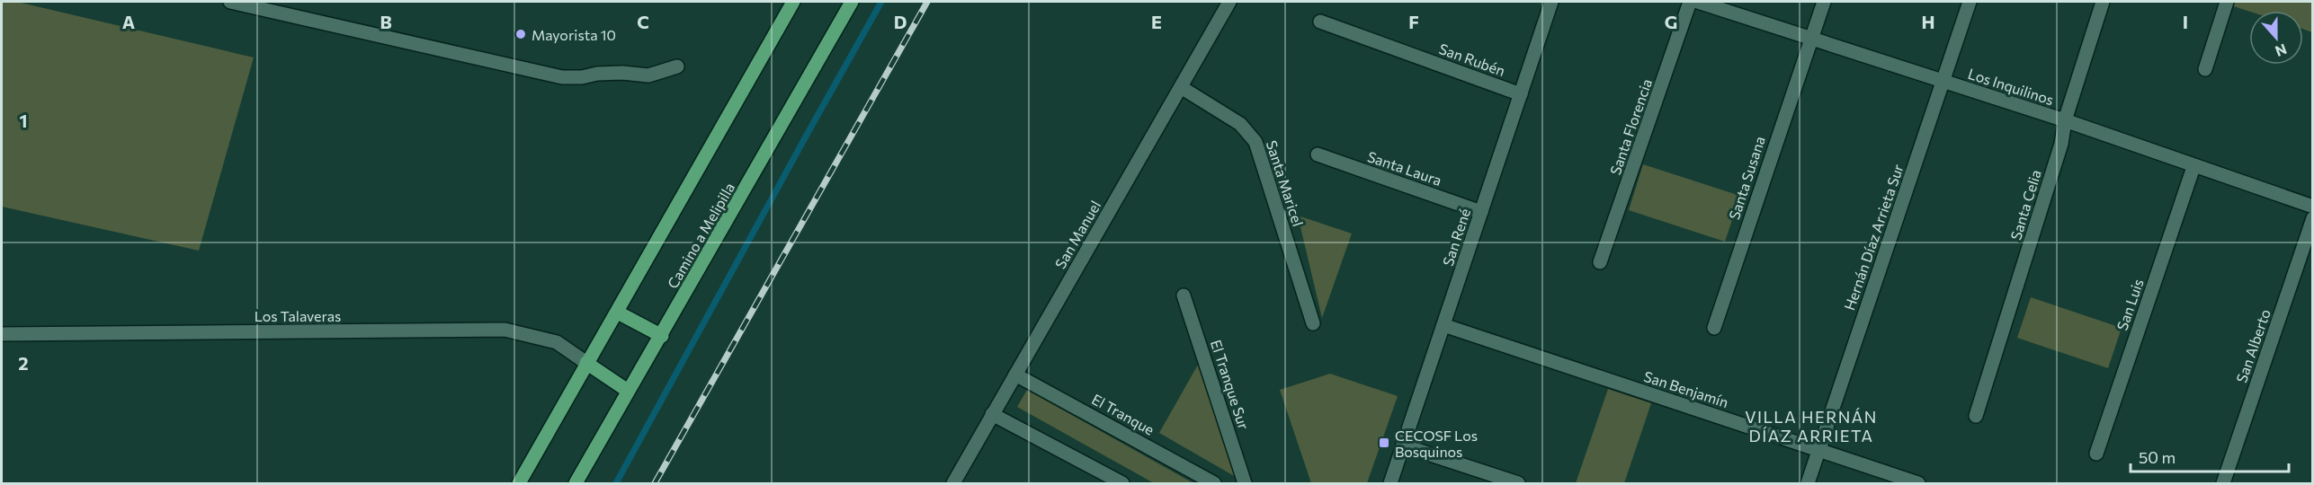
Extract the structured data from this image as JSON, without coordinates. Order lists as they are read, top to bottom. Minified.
{"streets":{"main road":["Camino a Melipilla"],"street":["San Rubén","Los Inquilinos","Santa Florencia","Santa Laura","Santa Susana","Santa Maricel","Santa Celia","San Manuel","San René","Hernán Díaz Arrieta Sur","San Luis","Los Talaveras","San Alberto","El Tranque Sur","San Benjamín","El Tranque"]},"crossings":[["San Rubén","San René"],["Los Inquilinos","Santa Susana"],["Los Inquilinos","Santa Celia"],["Los Inquilinos","Hernán Díaz Arrieta Sur"],["Los Inquilinos","San Luis"],["Santa Laura","San René"],["Santa Maricel","San Manuel"],["San Manuel","El Tranque"],["San René","San Benjamín"],["Hernán Díaz Arrieta Sur","San Benjamín"]],"districts":["VILLA HERNÁN DÍAZ ARRIETA"],"places":{"other":["Mayorista 10"],"transit":["CECOSF Los Bosquinos"]},"scale_bar":"50 m","north":"bottom","grid":{"columns":["A","B","C","D","E","F","G","H","I"],"rows":["1","2"]}}
